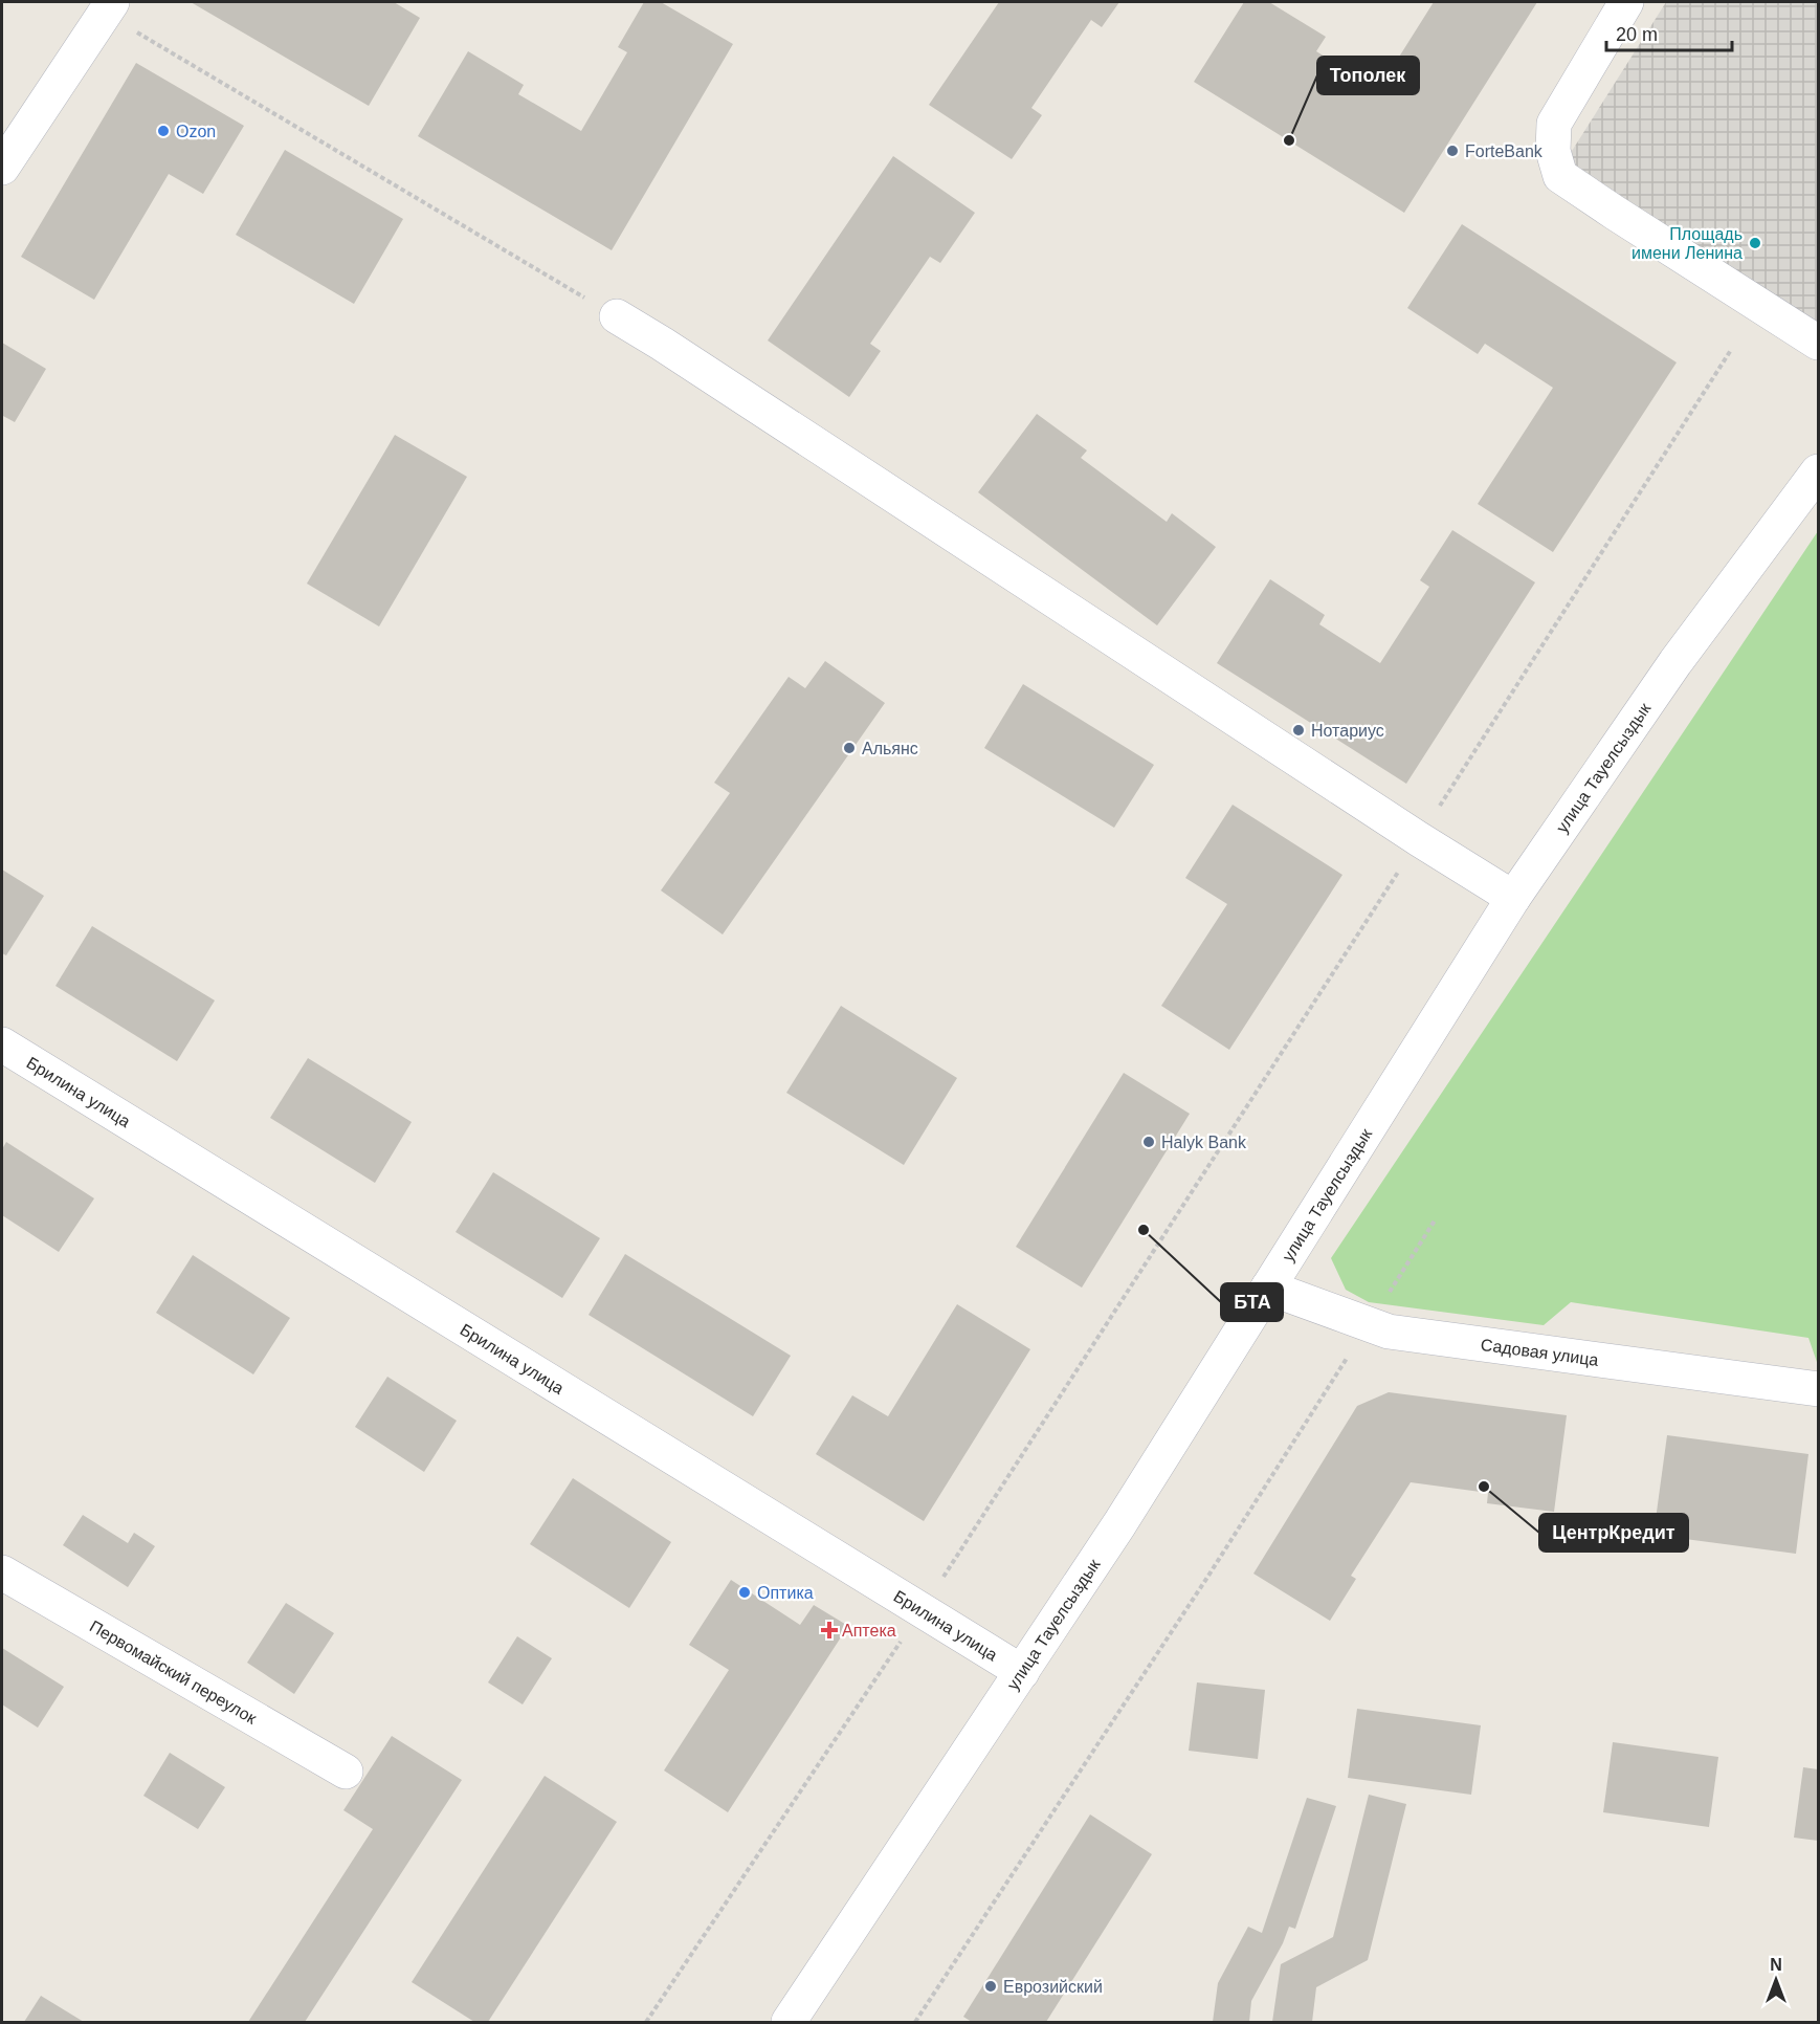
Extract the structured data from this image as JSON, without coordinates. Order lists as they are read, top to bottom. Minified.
{"streets":{"street":["улица Тауелсыздык","Брилина улица","Садовая улица","Первомайский переулок"]},"crossings":[["улица Тауелсыздык","Брилина улица"],["улица Тауелсыздык","Садовая улица"]],"places":{"other":["Ozon","Тополек","ForteBank","Площадь имени Ленина","Нотариус","Альянс","Halyk Bank","БТА","ЦентрКредит","Оптика","Еврозийский"],"health":["Аптека"]},"scale_bar":"20 m","north":"top"}
